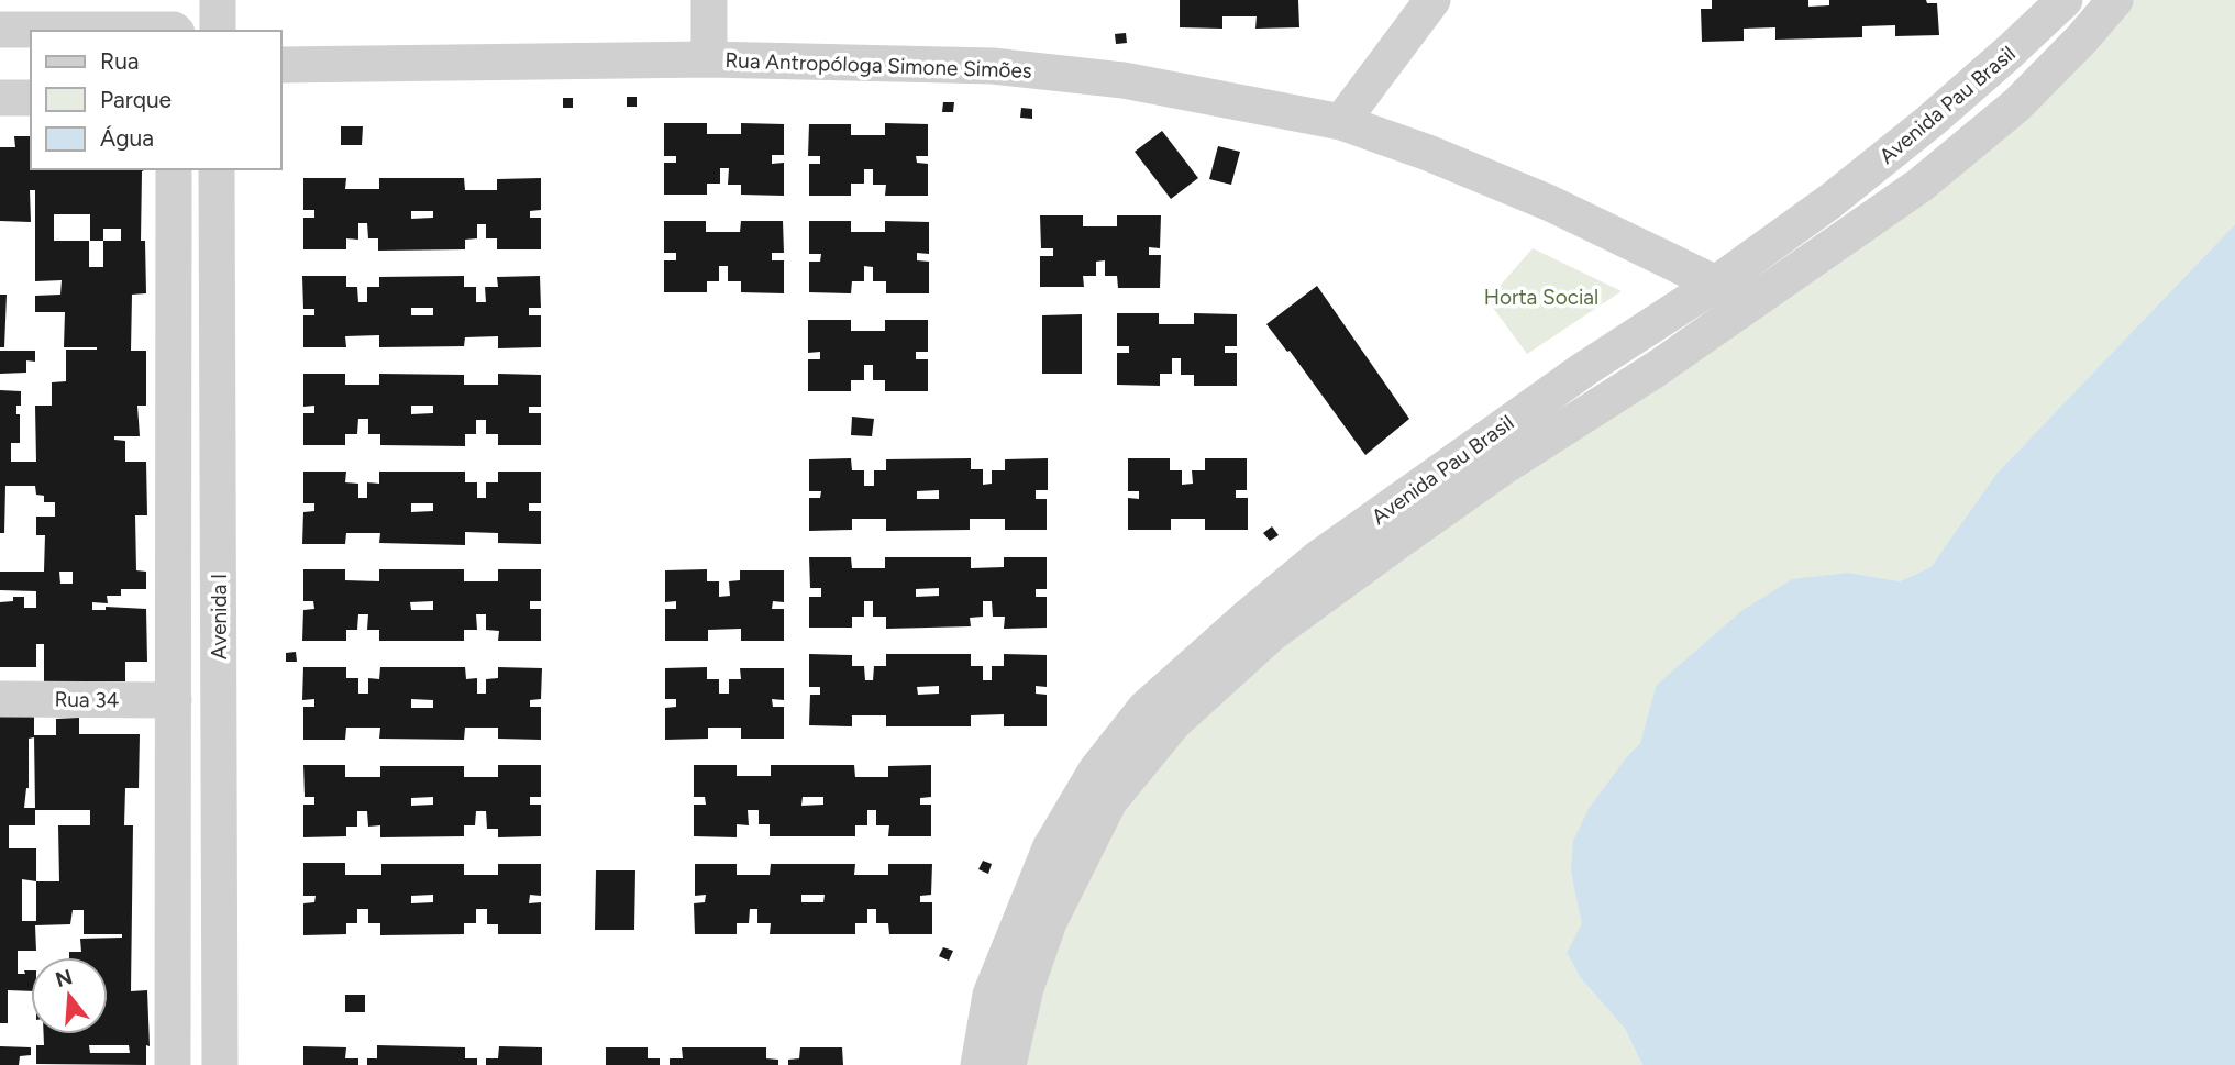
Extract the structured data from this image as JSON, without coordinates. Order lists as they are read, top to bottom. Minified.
{"streets":{"street":["Rua Antropóloga Simone Simões","Avenida Pau Brasil","Avenida I","Rua 34"]},"crossings":[["Rua Antropóloga Simone Simões","Avenida Pau Brasil"]],"parks":["Horta Social"],"legend":["Rua","Parque","Água"],"north":"top"}
